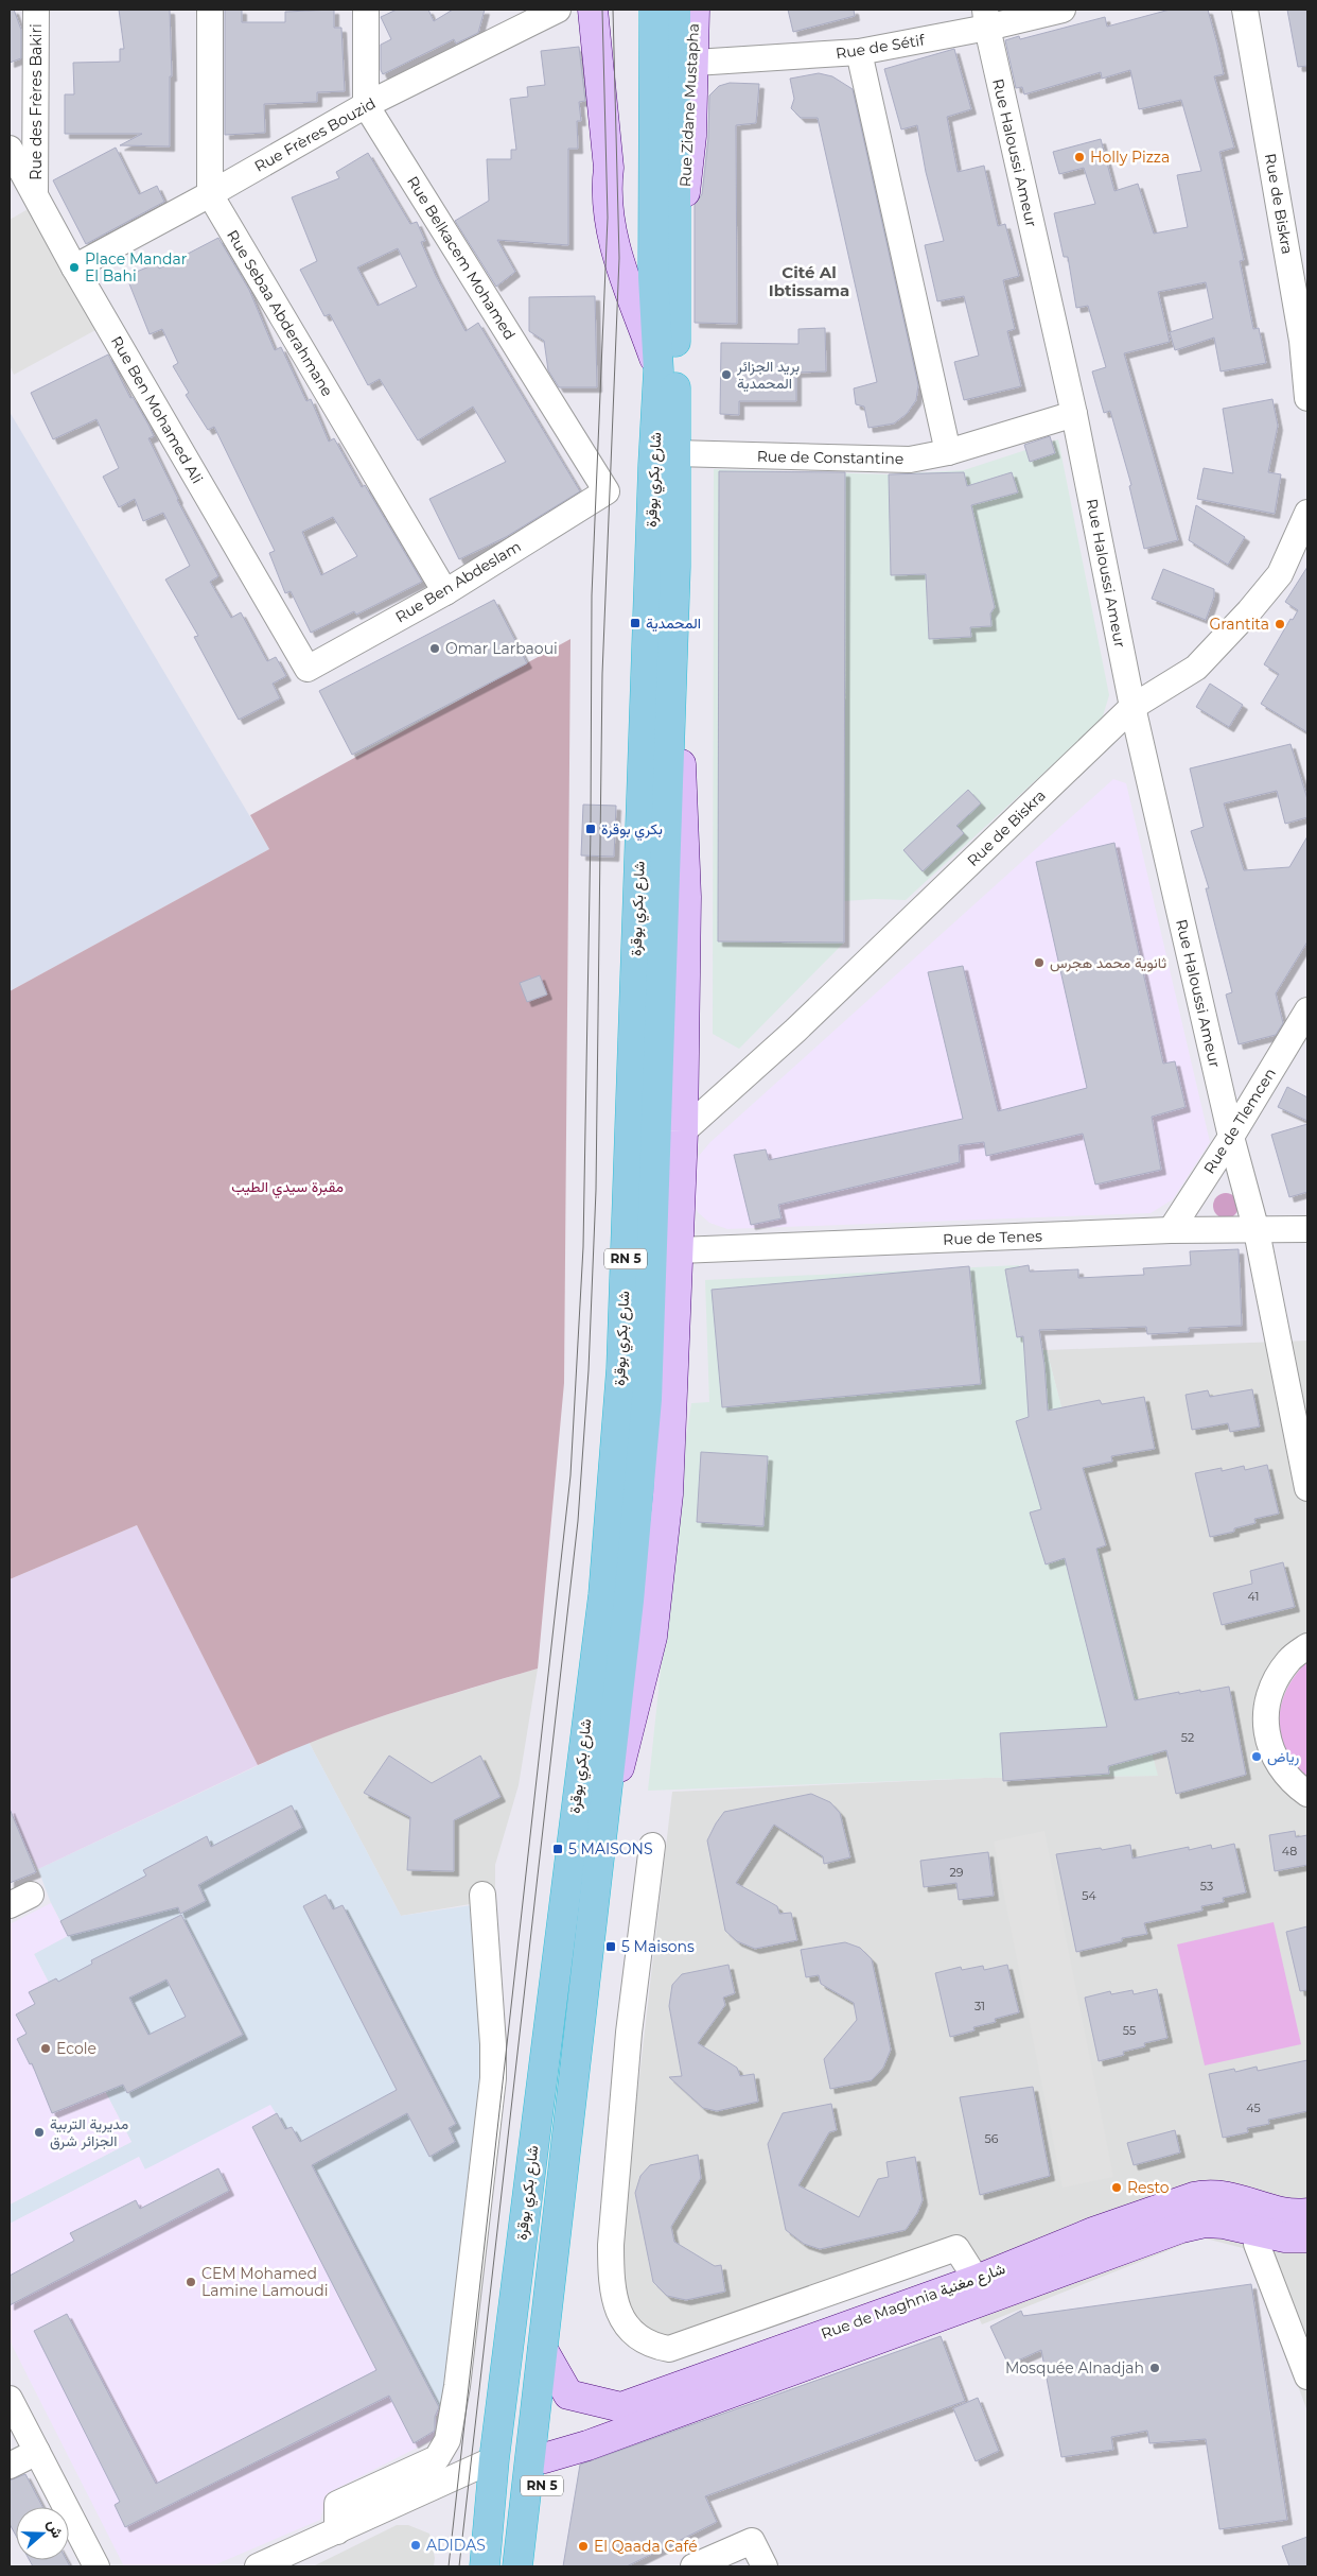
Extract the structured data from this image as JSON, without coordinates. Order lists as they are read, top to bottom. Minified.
{"streets":{"highway":["شارع بكري بوقرة","RN 5"],"street":["Rue de Sétif","Rue des Frères Bakiri","Rue Zidane Mustapha","Rue Frères Bouzid","Rue Haloussi Ameur","Rue de Biskra","Rue Belkacem Mohamed","Rue Sebaa Abderahmane","Rue Ben Mohamed Ali","Rue de Constantine","Rue Ben Abdeslam","Rue de Tlemcen","Rue de Tenes","Rue de Maghnia شارع مغنية"]},"crossings":[["Rue de Sétif","Rue Zidane Mustapha"],["Rue de Sétif","Rue Haloussi Ameur"],["Rue des Frères Bakiri","Rue Ben Mohamed Ali"],["Rue Zidane Mustapha","شارع بكري بوقرة"],["Rue Frères Bouzid","Rue Belkacem Mohamed"],["Rue Frères Bouzid","Rue Sebaa Abderahmane"],["Rue Frères Bouzid","Rue Ben Mohamed Ali"],["Rue Haloussi Ameur","Rue de Biskra"],["Rue Haloussi Ameur","Rue de Constantine"],["Rue Haloussi Ameur","Rue de Tlemcen"],["Rue Haloussi Ameur","Rue de Tenes"],["Rue Belkacem Mohamed","Rue Ben Abdeslam"],["Rue Sebaa Abderahmane","Rue Ben Abdeslam"],["Rue Ben Mohamed Ali","Rue Ben Abdeslam"],["Rue de Constantine","شارع بكري بوقرة"],["شارع بكري بوقرة","RN 5"],["شارع بكري بوقرة","Rue de Maghnia شارع مغنية"],["Rue de Tlemcen","Rue de Tenes"],["RN 5","Rue de Maghnia شارع مغنية"]],"districts":["Cité Al Ibtissama"],"parks":["مقبرة سيدي الطيب"],"places":{"other":["Holly Pizza","Place Mandar El Bahi","بريد الجزائر المحمدية","Grantita","Omar Larbaoui","ثانوية محمد هجرس","رياض","Ecole","مديرية التربية الجزائر شرق","Resto","CEM Mohamed Lamine Lamoudi","Mosquée Alnadjah","ADIDAS","El Qaada Café"],"transit":["المحمدية","بكري بوقرة","5 MAISONS","5 Maisons"]},"house_numbers":["41","52","48","29","53","54","31","55","45","56"],"north":"right"}
